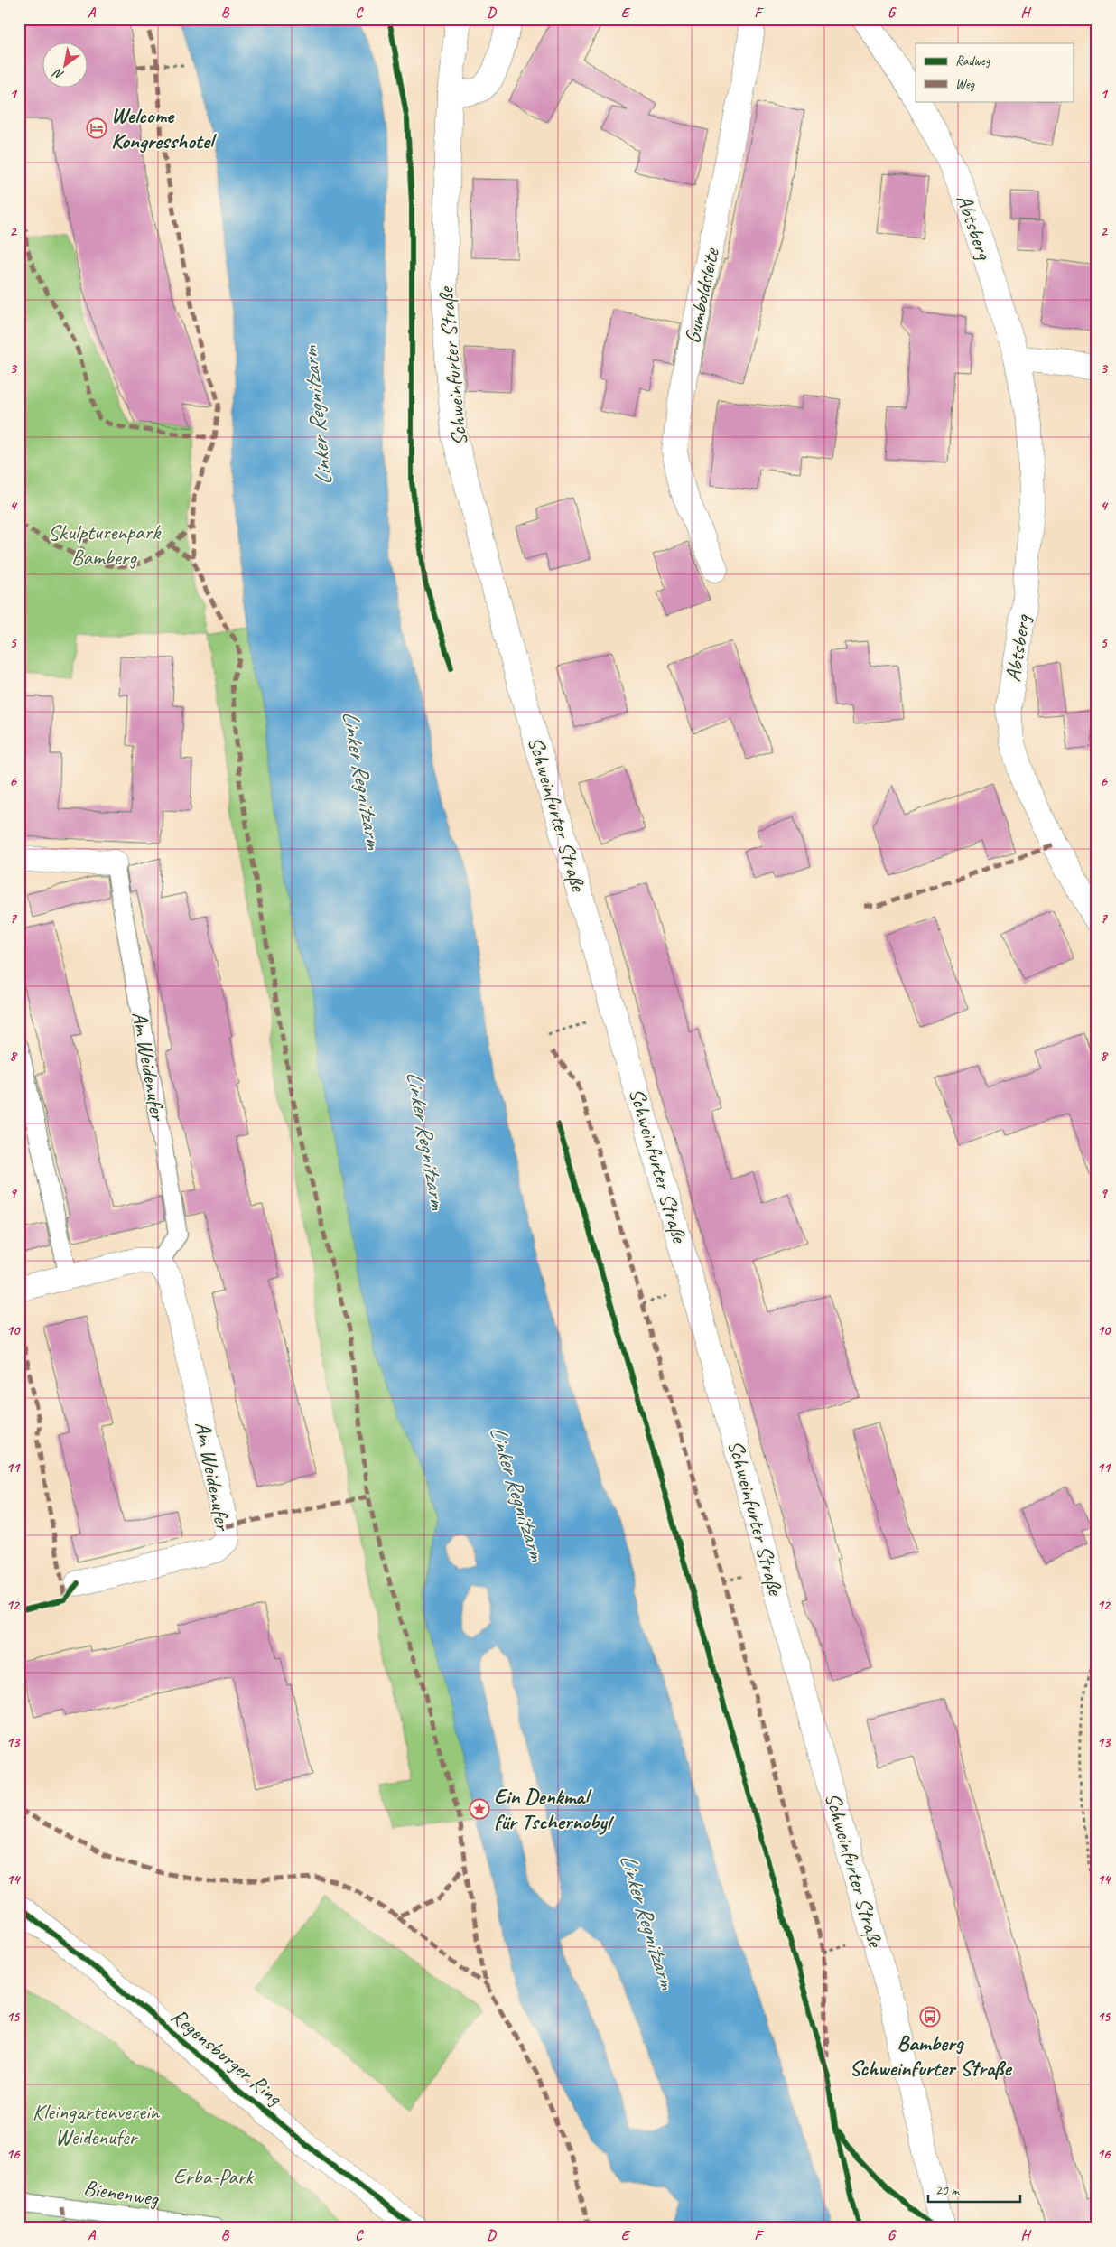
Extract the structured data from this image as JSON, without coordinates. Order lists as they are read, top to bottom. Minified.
{"streets":{"street":["Abtsberg","Gumboldsleite","Schweinfurter Straße","Am Weidenufer","Regensburger Ring"],"lane":["Bienenweg"]},"water":["Linker Regnitzarm"],"parks":["Skulpturenpark Bamberg","Kleingartenverein Weidenufer","Erba-Park"],"places":{"hotel":["Welcome Kongresshotel"],"place":["Ein Denkmal für Tschernobyl"],"bus stop":["Bamberg Schweinfurter Straße"]},"legend":["Radweg","Weg"],"scale_bar":"20 m","north":"bottom left","grid":{"columns":["A","B","C","D","E","F","G","H"],"rows":["1","2","3","4","5","6","7","8","9","10","11","12","13","14","15","16"]}}
